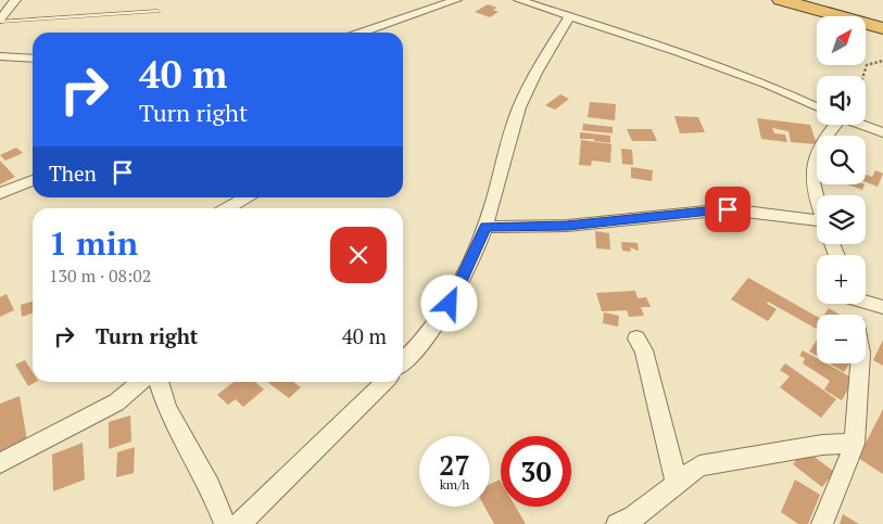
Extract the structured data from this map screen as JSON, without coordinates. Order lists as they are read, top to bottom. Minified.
{"north":"top right","page":{"map_buttons":["+","−"],"turn":["40 m","Turn right"],"then":"Then","heading":["1 min","130 m · 08:02"],"list":[{"name":"Turn right","value":"40 m"}],"speed":"27 km/h","limit":"30"}}
